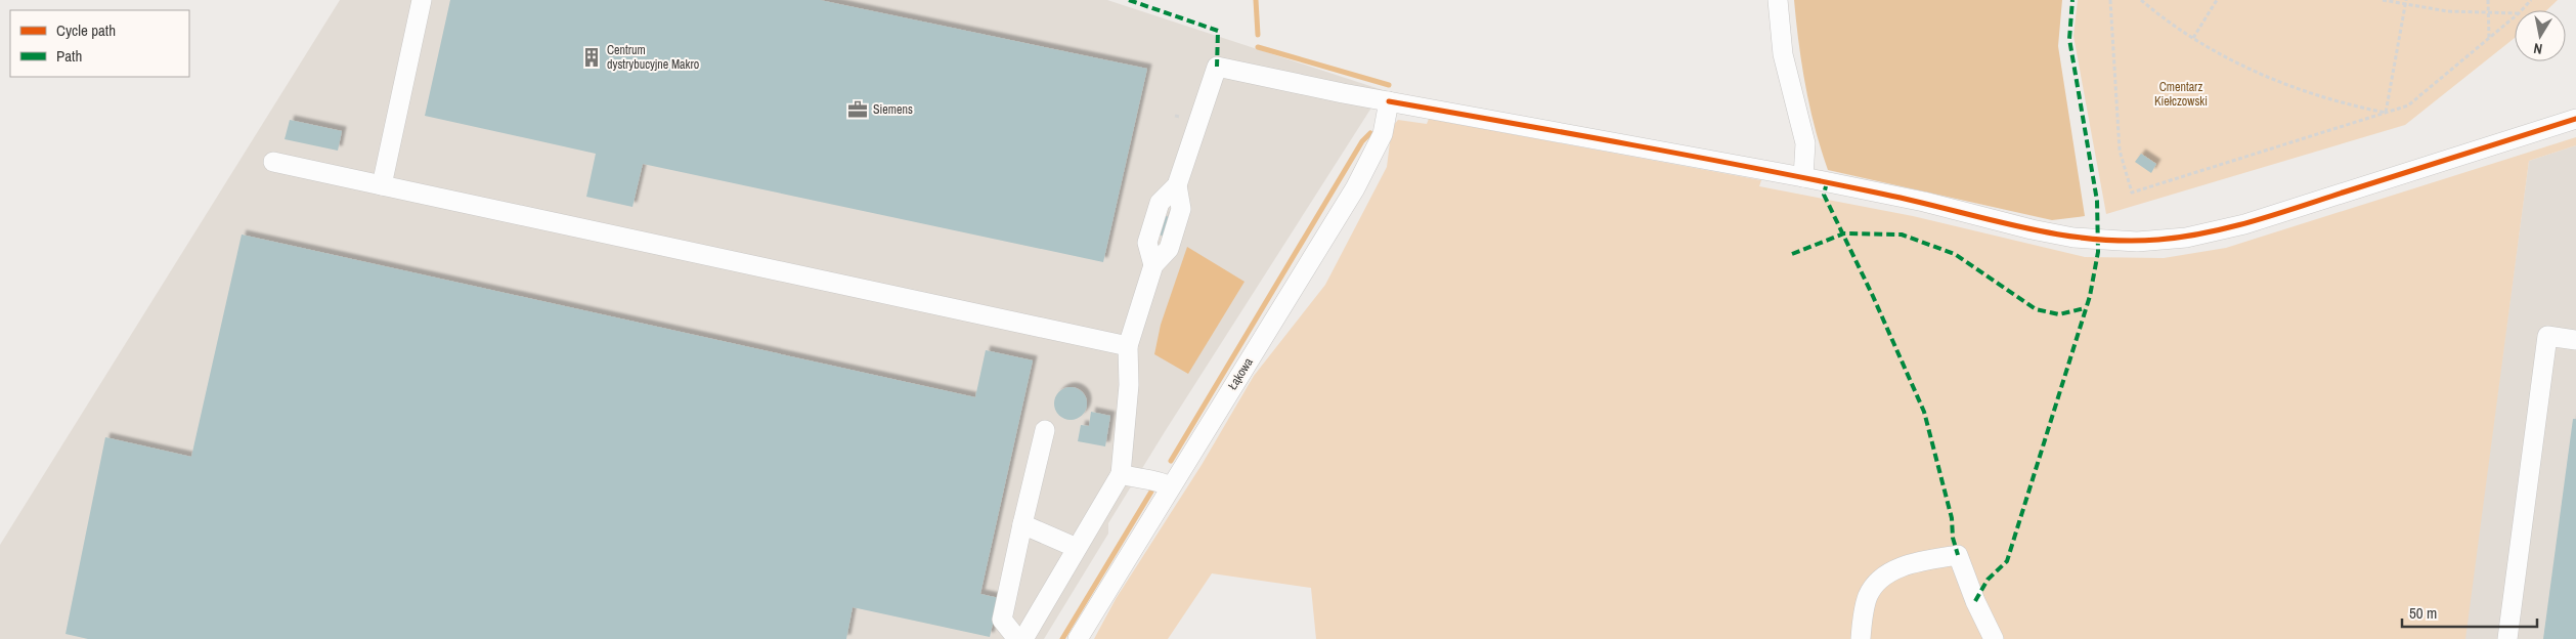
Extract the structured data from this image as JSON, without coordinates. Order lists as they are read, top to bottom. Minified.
{"streets":{"street":["Łąkowa"]},"parks":["Cmentarz Kiełczowski"],"places":{"building":["Centrum dystrybucyjne Makro"],"office":["Siemens"]},"legend":["Cycle path","Path"],"scale_bar":"50 m","north":"bottom"}
